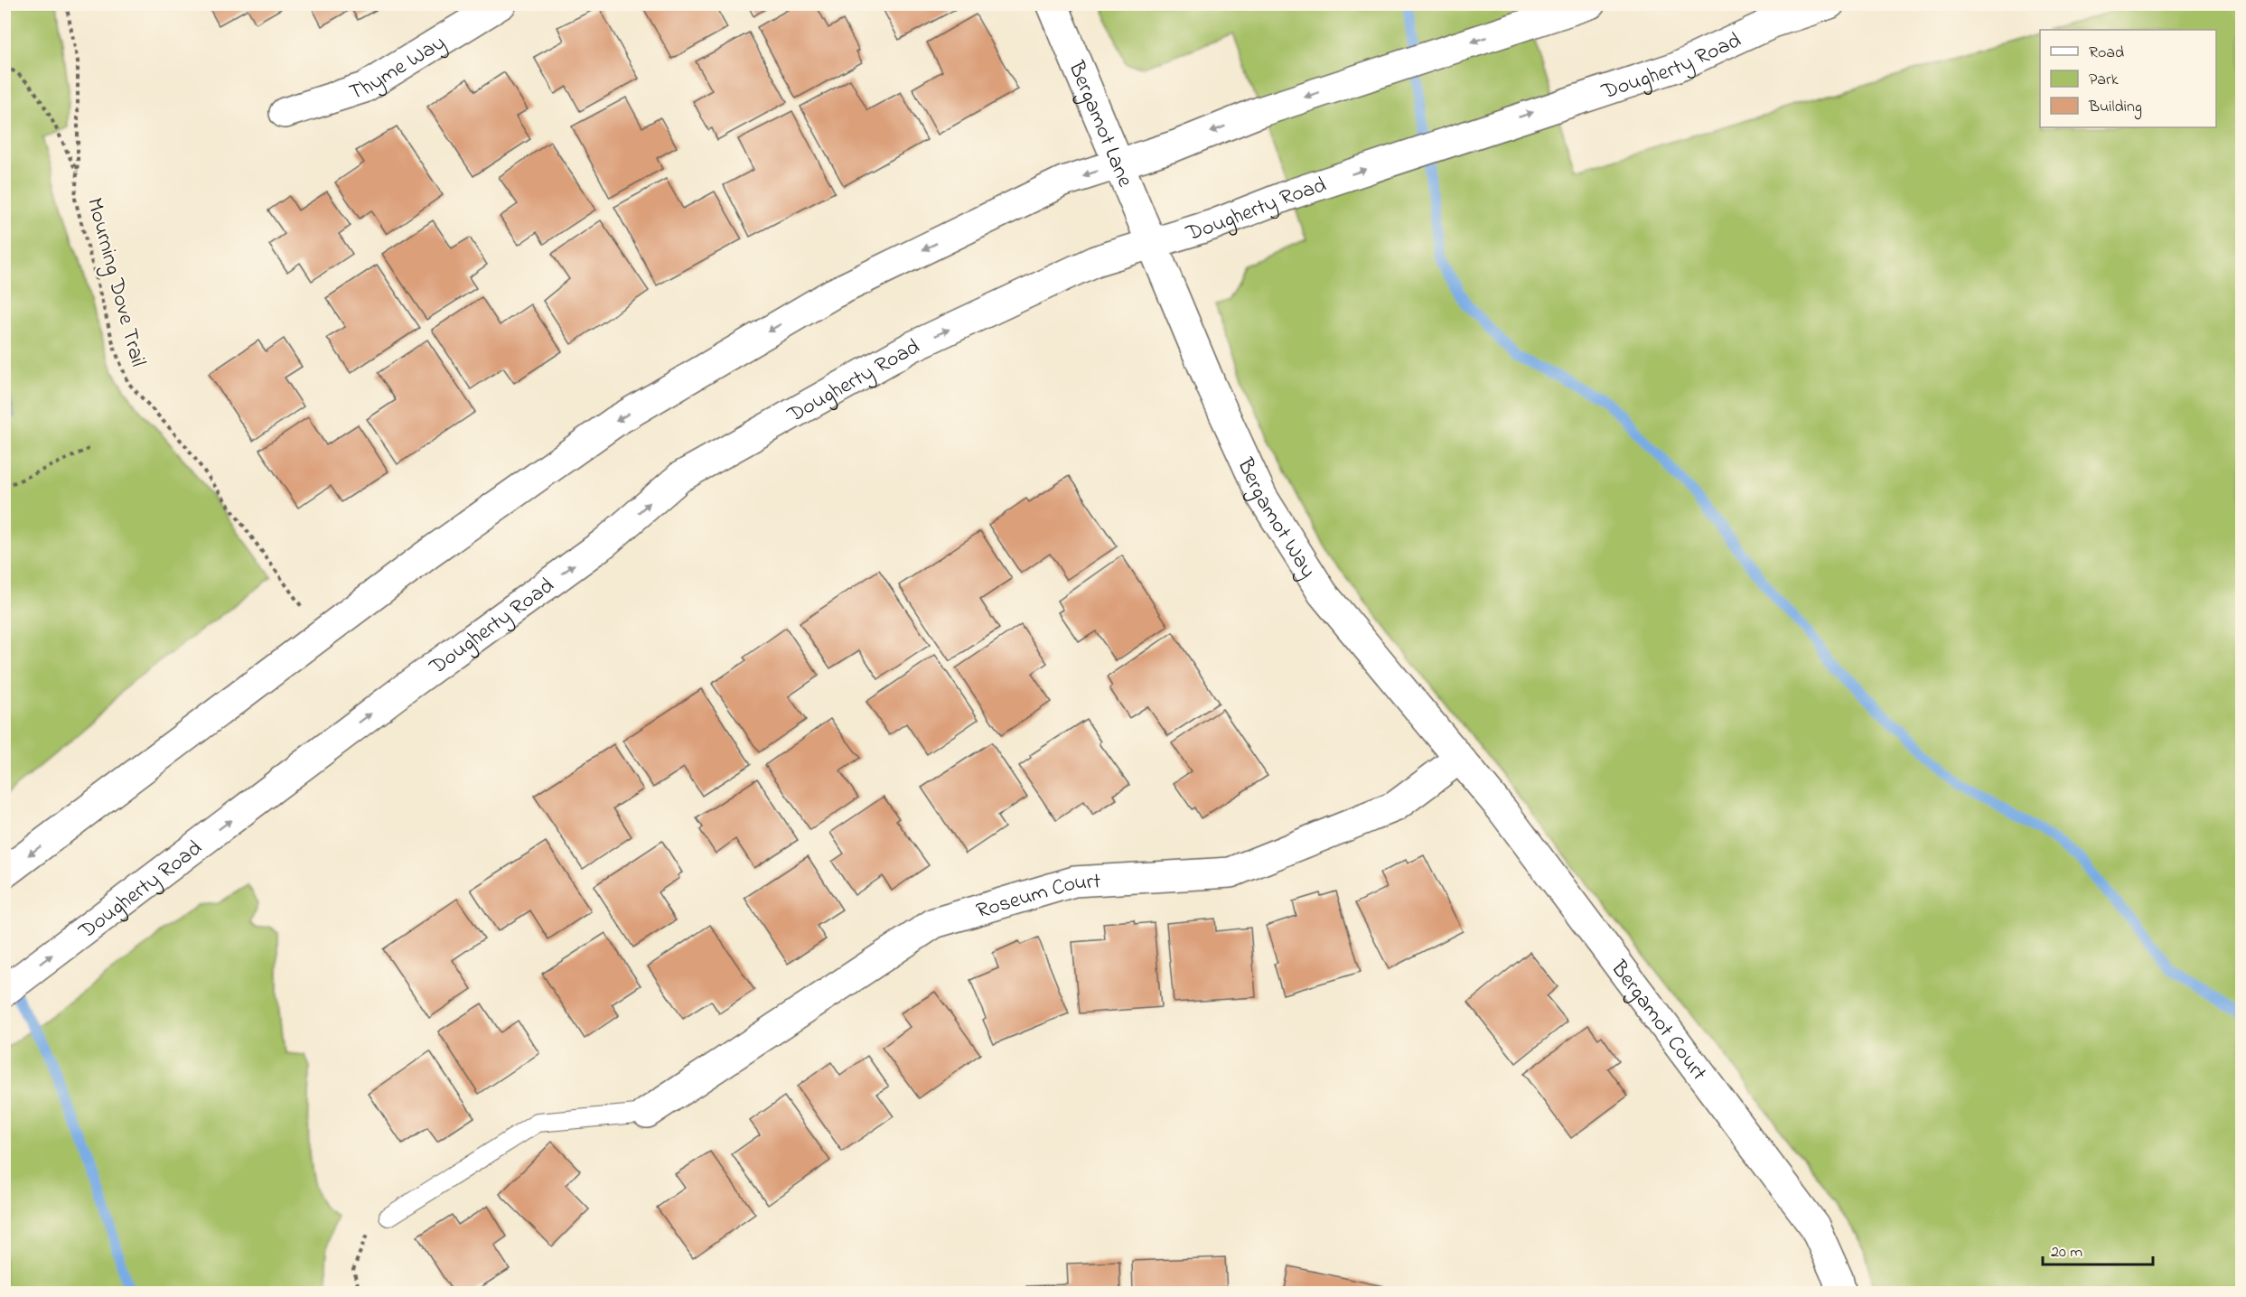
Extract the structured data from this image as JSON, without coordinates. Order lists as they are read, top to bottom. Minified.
{"streets":{"main road":["Dougherty Road","Thyme Way","Bergamot Lane","Bergamot Way","Roseum Court","Bergamot Court"],"path":["Mourning Dove Trail"]},"crossings":[["Dougherty Road","Bergamot Lane"],["Dougherty Road","Bergamot Way"],["Bergamot Lane","Bergamot Way"],["Bergamot Way","Roseum Court"],["Bergamot Way","Bergamot Court"],["Roseum Court","Bergamot Court"]],"legend":["Road","Park","Building"],"scale_bar":"20 m"}
